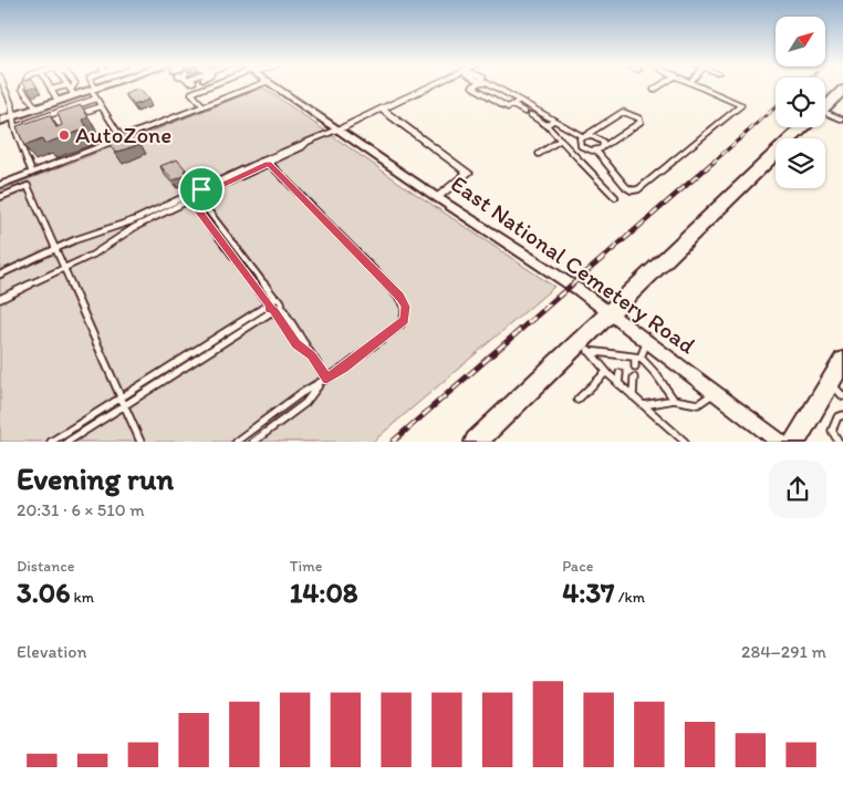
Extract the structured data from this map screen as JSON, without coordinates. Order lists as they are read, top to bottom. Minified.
{"streets":{"street":["East National Cemetery Road"]},"places":["AutoZone"],"north":"top right","page":{"heading":["Evening run","20:31 · 6 × 510 m"],"stats":[["Distance","3.06 km"],["Time","14:08"],["Pace","4:37 /km"]],"chart":["Elevation","284–291 m"]}}
